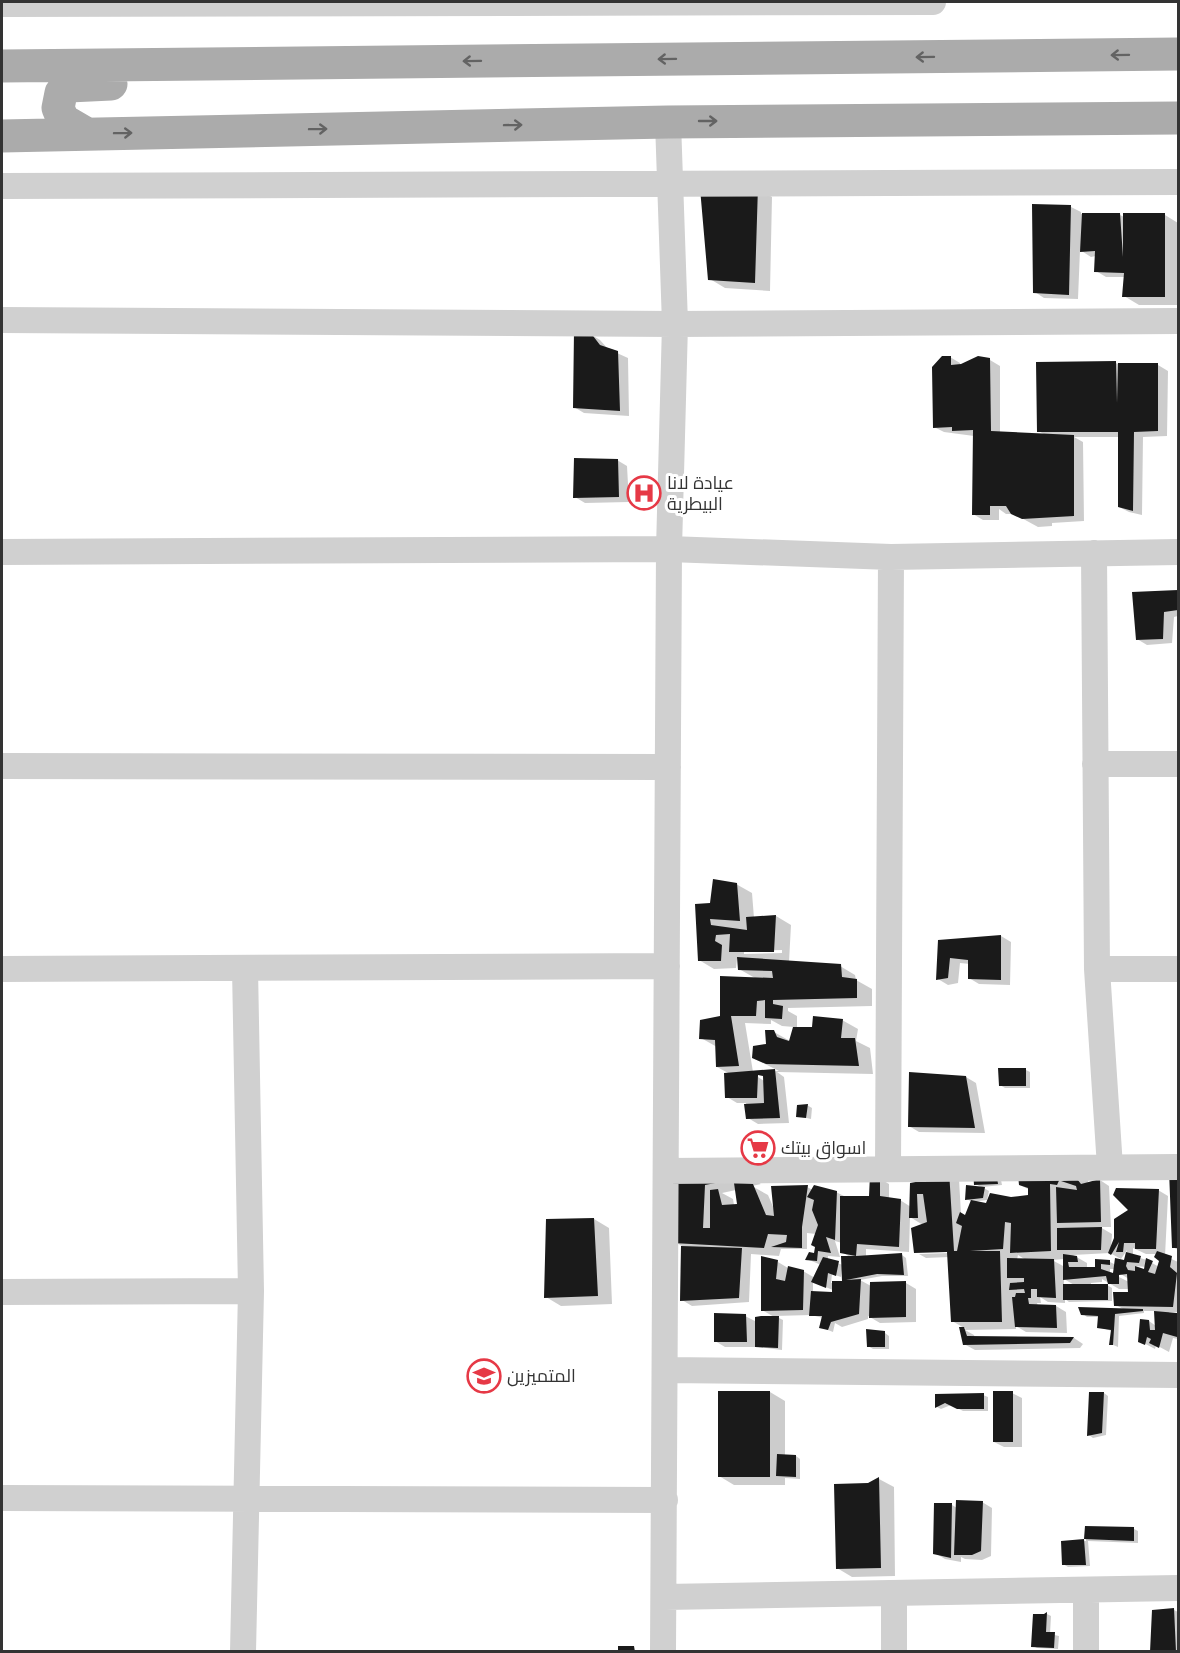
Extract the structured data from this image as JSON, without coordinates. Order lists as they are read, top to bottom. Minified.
{"places":{"hospital":["عيادة لانا البيطرية"],"supermarket":["اسواق بيتك"],"school or university":["المتميزين"]}}
